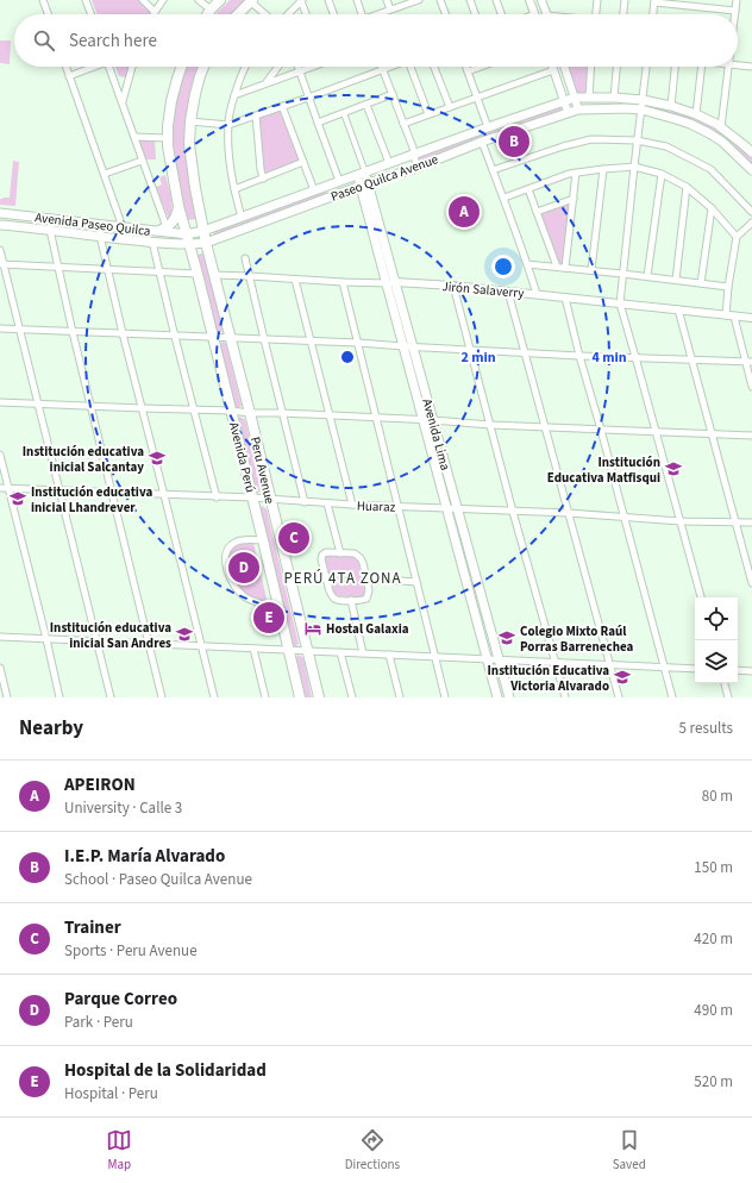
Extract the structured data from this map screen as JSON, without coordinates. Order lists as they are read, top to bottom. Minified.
{"streets":{"main road":["Paseo Quilca Avenue","Avenida Paseo Quilca","Avenida Lima","Avenida Perú","Peru Avenue"],"street":["Jirón Salaverry","Huaraz"]},"crossings":[["Paseo Quilca Avenue","Avenida Paseo Quilca"],["Paseo Quilca Avenue","Avenida Lima"],["Paseo Quilca Avenue","Peru Avenue"],["Jirón Salaverry","Avenida Lima"],["Jirón Salaverry","Peru Avenue"],["Avenida Lima","Huaraz"],["Avenida Perú","Huaraz"],["Peru Avenue","Huaraz"]],"districts":["PERÚ 4TA ZONA"],"places":{"school or university":["Institución educativa inicial Salcantay","Institución Educativa Matfisqui","Institución educativa inicial Lhandrever","Institución educativa inicial San Andres","Colegio Mixto Raúl Porras Barrenechea","Institución Educativa Victoria Alvarado"],"hotel":["Hostal Galaxia"]},"page":{"search":"Search here","pins":["B","A","C","D","E"],"heading":["Nearby","5 results"],"list":[{"mark":"A","name":"APEIRON","note":"University · Calle 3","value":"80 m"},{"mark":"B","name":"I.E.P. María Alvarado","note":"School · Paseo Quilca Avenue","value":"150 m"},{"mark":"C","name":"Trainer","note":"Sports · Peru Avenue","value":"420 m"},{"mark":"D","name":"Parque Correo","note":"Park · Peru","value":"490 m"},{"mark":"E","name":"Hospital de la Solidaridad","note":"Hospital · Peru","value":"520 m"}],"nav":["Map","Directions","Saved"]},"rings":["2 min","4 min"]}
